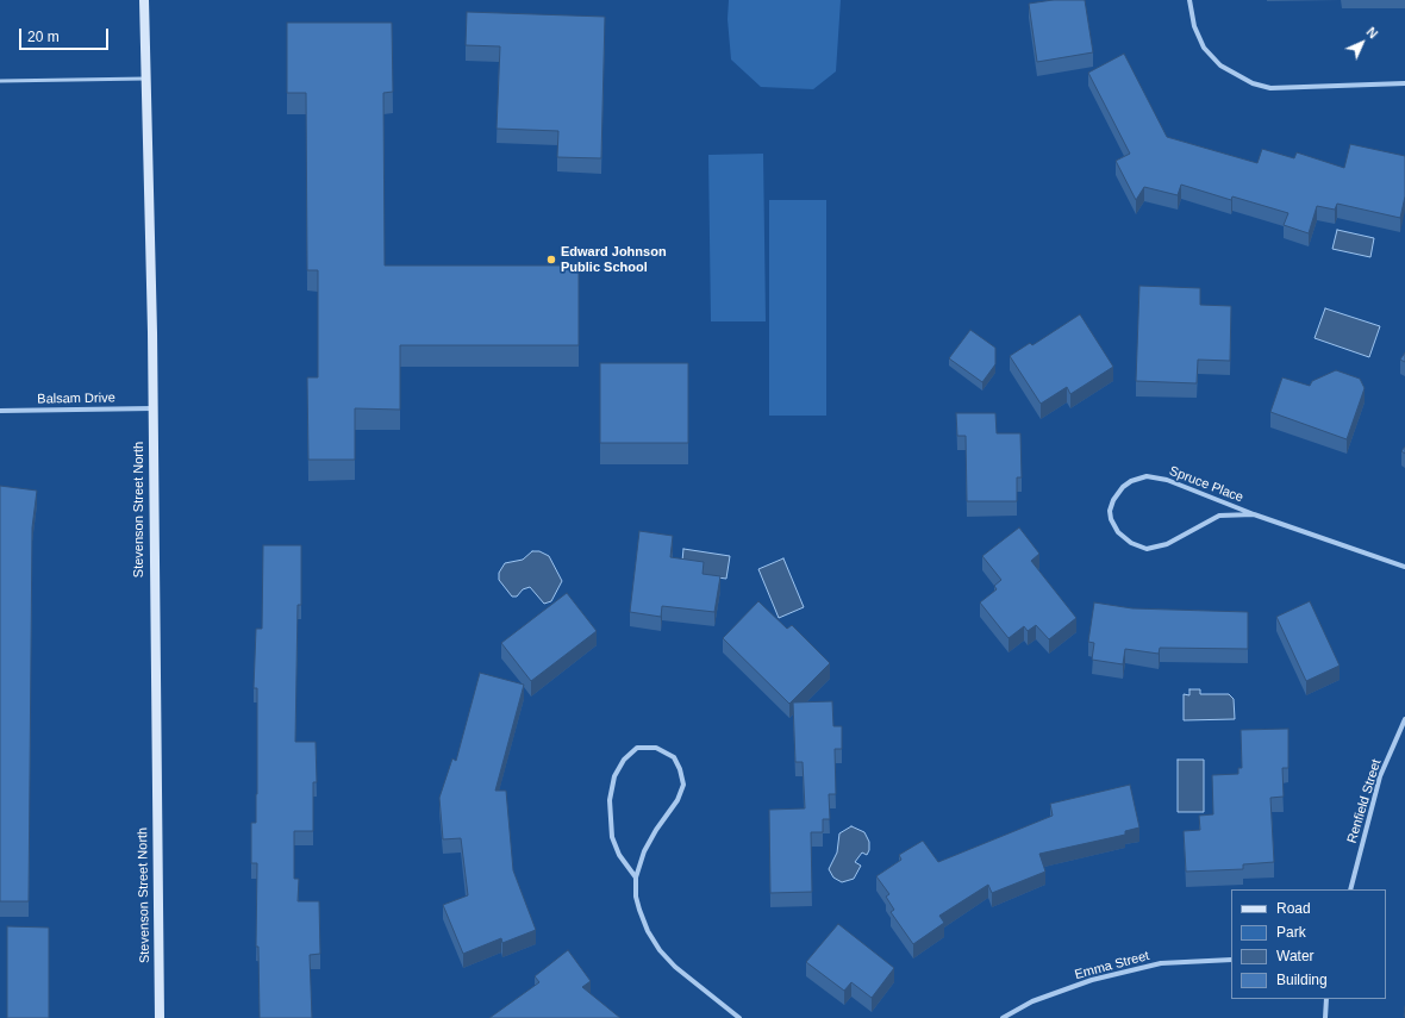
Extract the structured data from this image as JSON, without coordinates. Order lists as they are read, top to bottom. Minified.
{"streets":{"main road":["Stevenson Street North"],"street":["Balsam Drive","Spruce Place","Renfield Street","Emma Street"]},"crossings":[["Balsam Drive","Stevenson Street North"]],"places":["Edward Johnson Public School"],"legend":["Road","Park","Water","Building"],"scale_bar":"20 m","north":"top right"}
